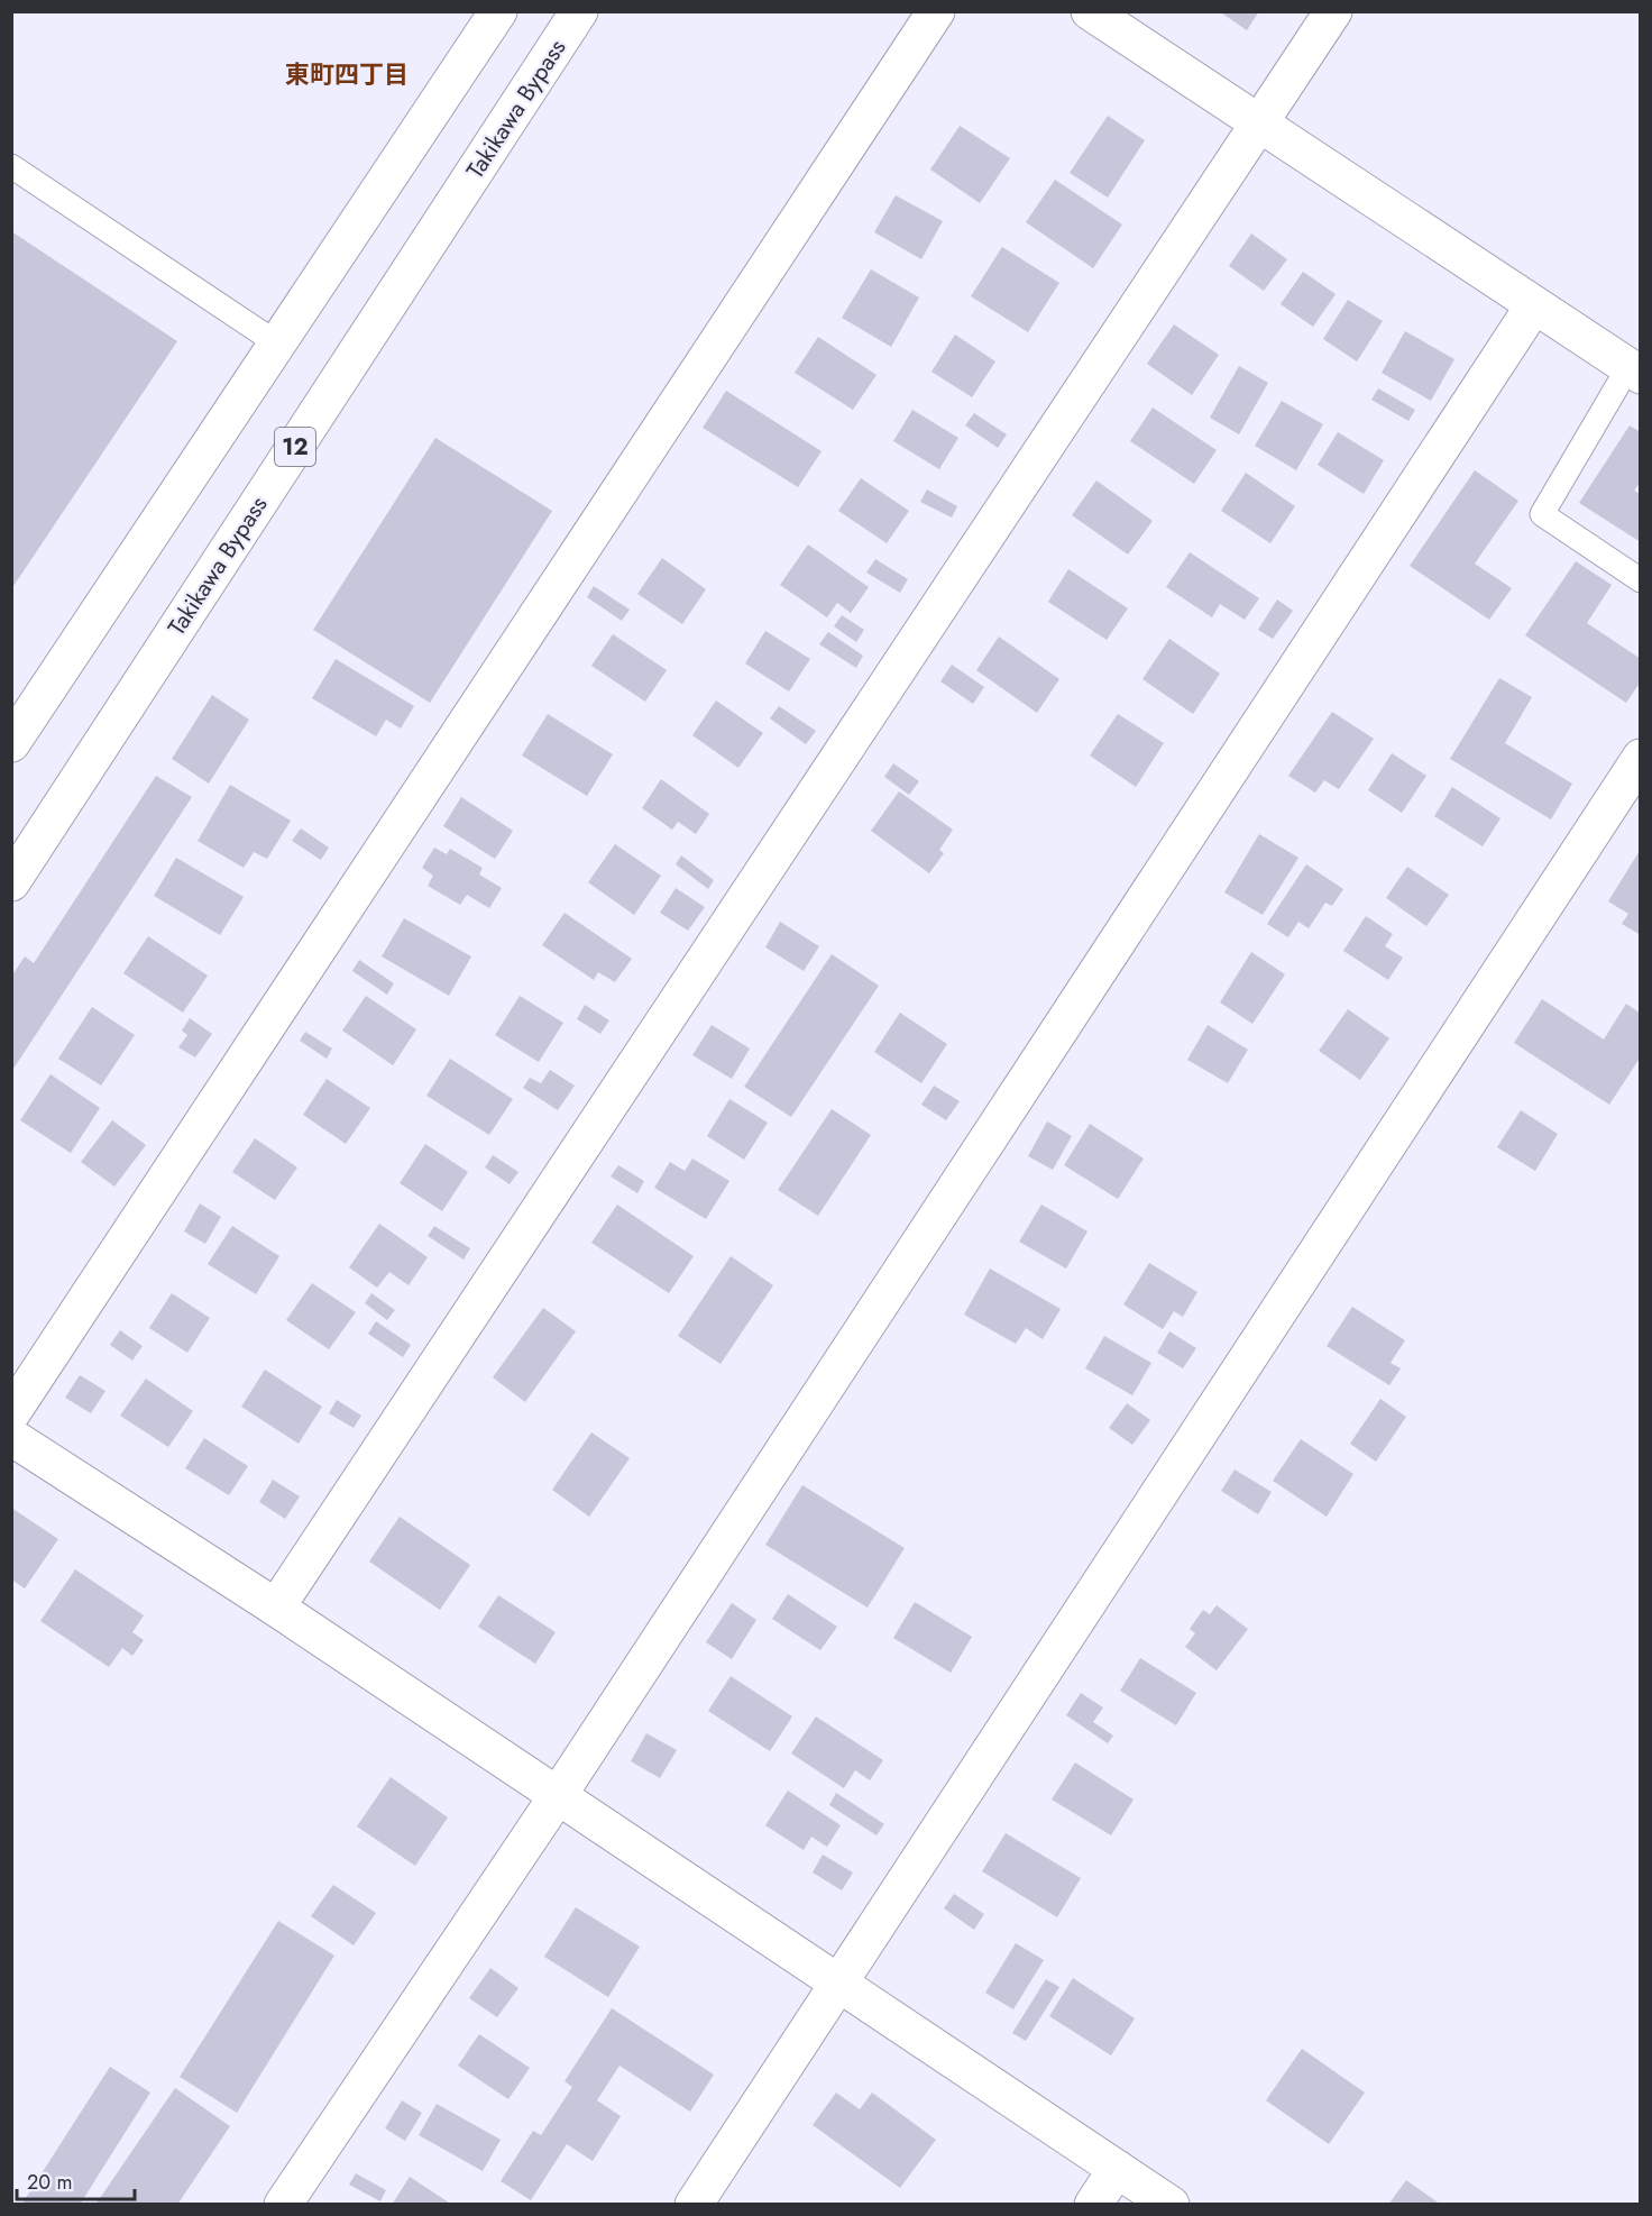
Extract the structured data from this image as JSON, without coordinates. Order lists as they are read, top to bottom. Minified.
{"streets":{"main road":["Takikawa Bypass","12"]},"districts":["東町四丁目"],"scale_bar":"20 m"}
